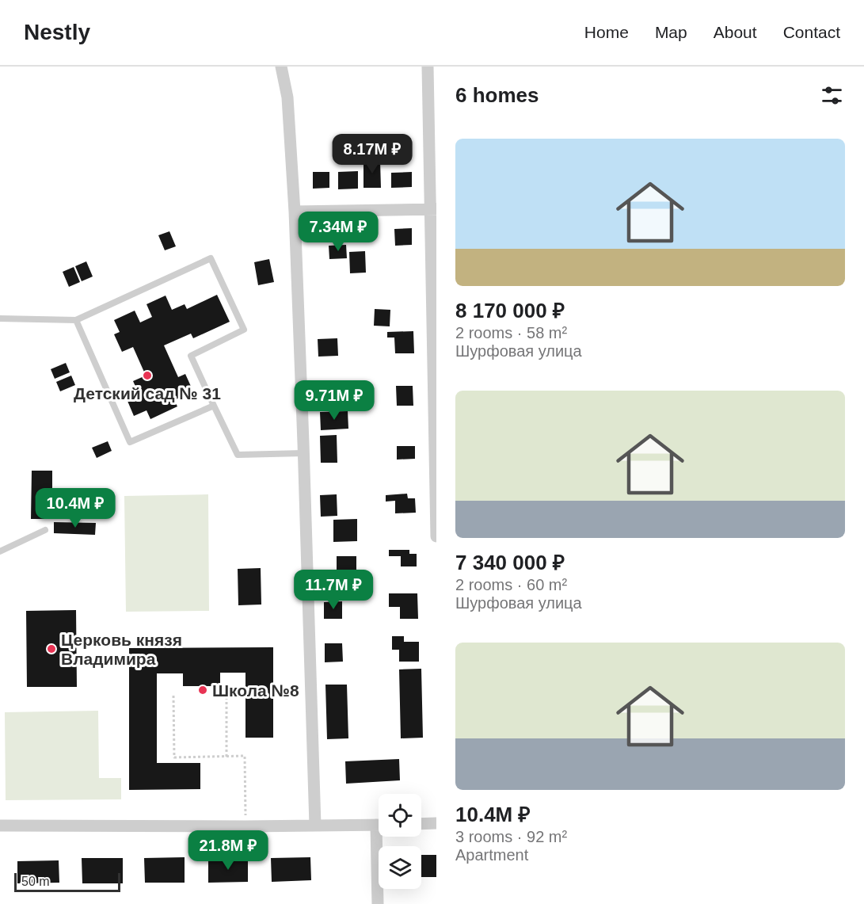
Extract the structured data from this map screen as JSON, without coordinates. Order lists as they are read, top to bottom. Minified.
{"places":["Детский сад № 31","Церковь князя Владимира","Школа №8"],"scale_bar":"50 m","page":{"header":"Nestly","nav":["Home","Map","About","Contact"],"heading":"6 homes","list":[{"name":"8 170 000 ₽","note":"2 rooms · 58 m² · Шурфовая улица"},{"name":"7 340 000 ₽","note":"2 rooms · 60 m² · Шурфовая улица"},{"name":"10.4M ₽","note":"3 rooms · 92 m² · Apartment"}],"price":["8.17M ₽","7.34M ₽","9.71M ₽","10.4M ₽","11.7M ₽","21.8M ₽"],"scale":"50 m"}}
